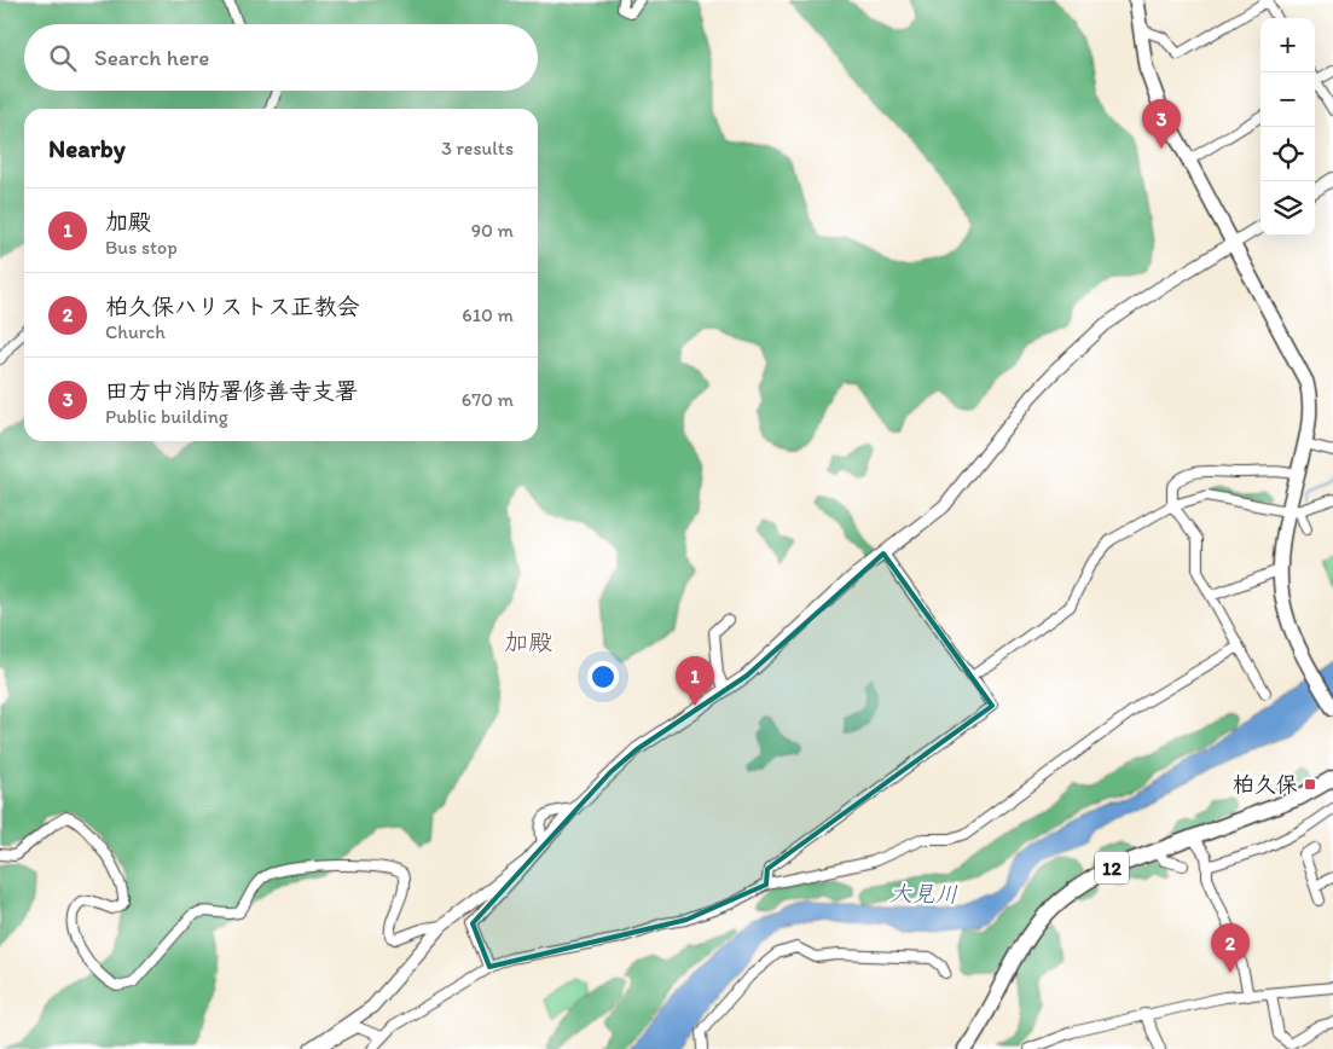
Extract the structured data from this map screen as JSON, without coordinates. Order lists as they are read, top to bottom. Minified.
{"streets":{"main road":["12"]},"districts":["加殿"],"water":["大見川"],"places":{"transit":["柏久保"]},"page":{"map_buttons":["+","−"],"search":"Search here","pins":["3","1","2"],"heading":["Nearby","3 results"],"list":[{"mark":"1","name":"加殿","note":"Bus stop","value":"90 m"},{"mark":"2","name":"柏久保ハリストス正教会","note":"Church","value":"610 m"},{"mark":"3","name":"田方中消防署修善寺支署","note":"Public building","value":"670 m"}]}}
